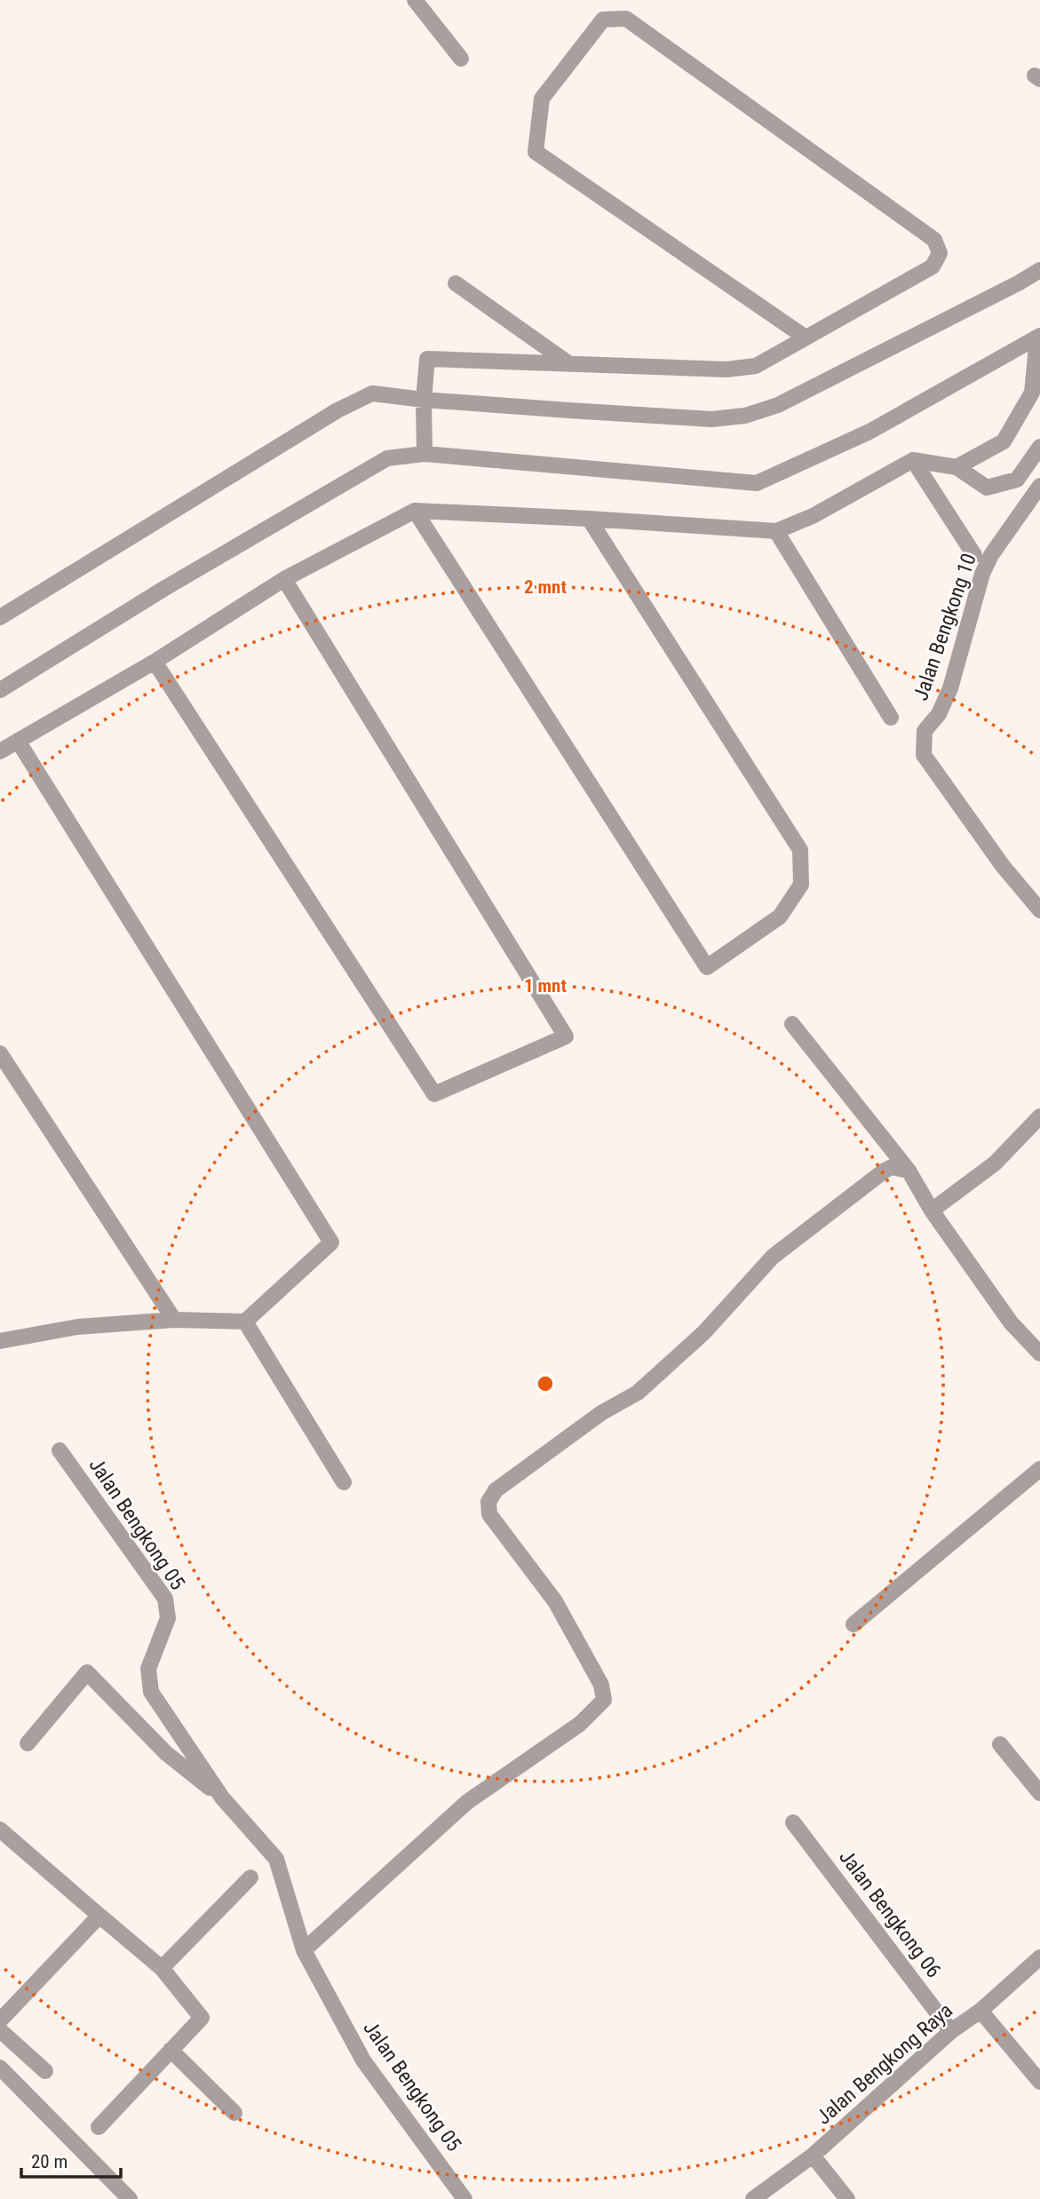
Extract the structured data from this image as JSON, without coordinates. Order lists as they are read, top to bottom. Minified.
{"streets":{"street":["Jalan Bengkong 10","Jalan Bengkong 05","Jalan Bengkong 06","Jalan Bengkong Raya"]},"crossings":[["Jalan Bengkong 06","Jalan Bengkong Raya"]],"scale_bar":"20 m","rings":["2 mnt","1 mnt"]}
